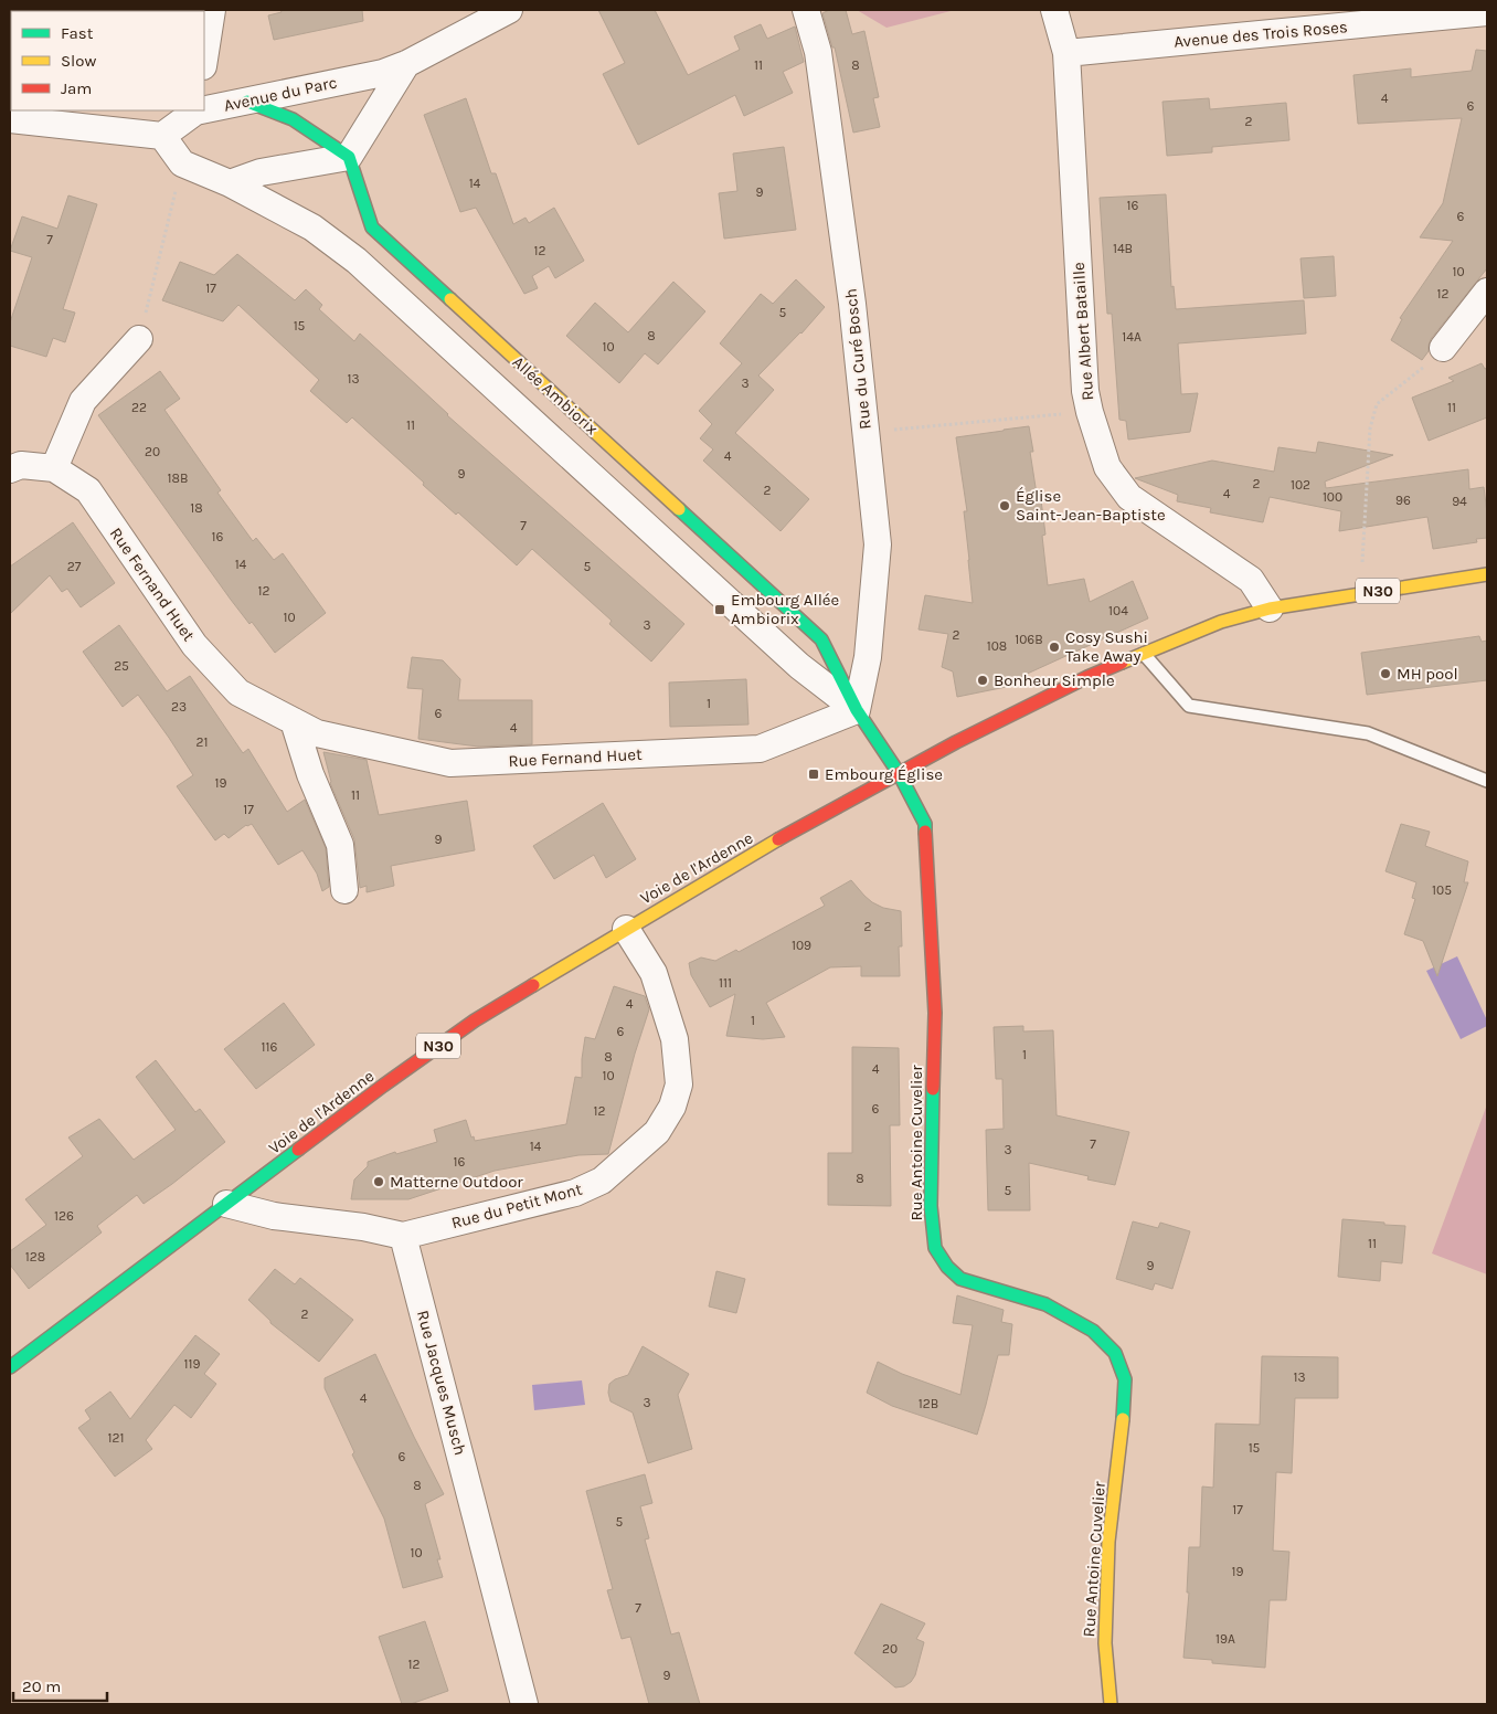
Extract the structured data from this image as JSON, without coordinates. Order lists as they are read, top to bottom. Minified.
{"streets":{"street":["Avenue des Trois Roses","Avenue du Parc","Rue Albert Bataille","Rue du Curé Bosch","Allée Ambiorix","Rue Fernand Huet","N30","Voie de l'Ardenne","Rue Antoine Cuvelier","Rue du Petit Mont","Rue Jacques Musch"]},"crossings":[["Avenue des Trois Roses","Rue Albert Bataille"],["Rue Albert Bataille","Voie de l'Ardenne"],["Rue du Curé Bosch","Allée Ambiorix"],["Rue du Curé Bosch","Rue Fernand Huet"],["Allée Ambiorix","Rue Fernand Huet"],["Allée Ambiorix","Voie de l'Ardenne"],["Allée Ambiorix","Rue Antoine Cuvelier"],["Voie de l'Ardenne","Rue Antoine Cuvelier"],["Voie de l'Ardenne","Rue du Petit Mont"],["Rue du Petit Mont","Rue Jacques Musch"]],"places":{"other":["Église Saint-Jean-Baptiste","Cosy Sushi Take Away","MH pool","Bonheur Simple","Matterne Outdoor"],"transit":["Embourg Allée Ambiorix","Embourg Église"]},"house_numbers":["11","8","4","6","2","14","9","16","6","7","14B","12","10","17","12","5","15","8","14A","10","13","3","22","11","11","20","4","9","18B","2","102","2","4","100","96","94","18","7","16","14","27","5","12","104","10","3","2","106B","108","25","1","23","6","4","21","19","11","17","9","105","2","109","111","4","1","6","116","1","8","4","10","6","12","7","14","3","16","8","5","126","11","128","9","2","119","13","4","3","12B","121","15","6","8","17","5","10","19","7","19A","20","12","9"],"legend":["Fast","Slow","Jam"],"scale_bar":"20 m"}
